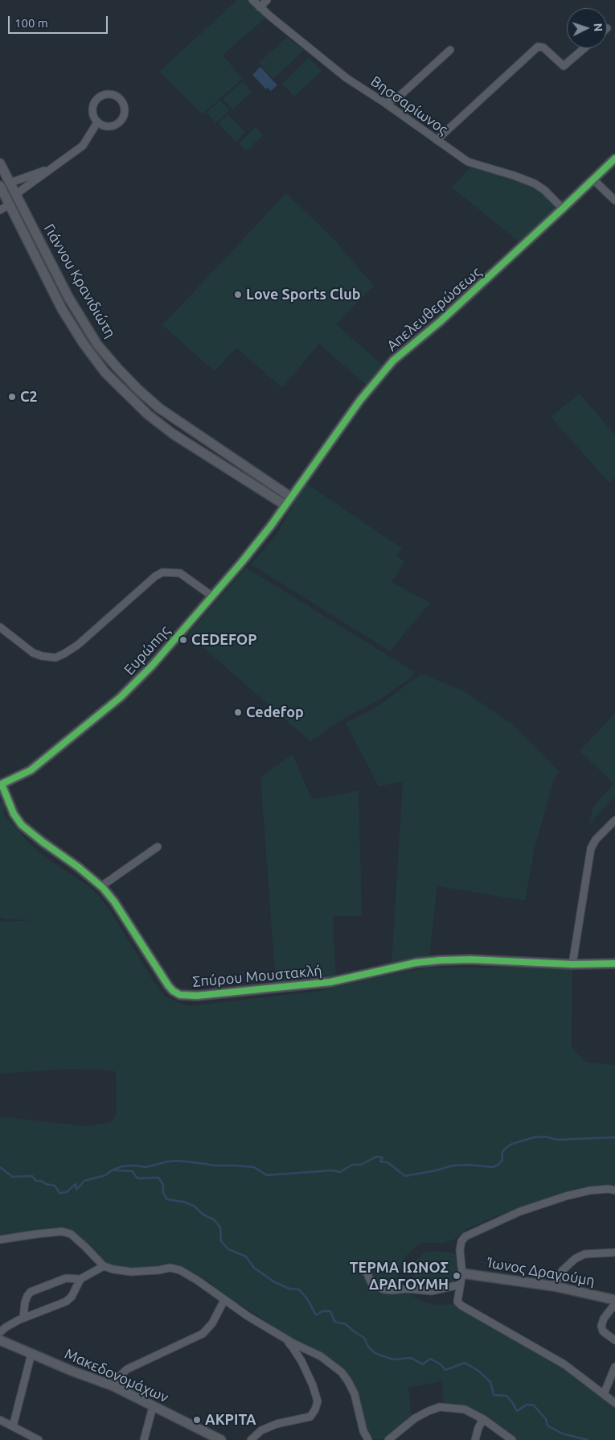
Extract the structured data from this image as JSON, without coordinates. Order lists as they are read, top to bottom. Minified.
{"streets":{"street":["Βησσαρίωνος","Γιάννου Κρανιδιώτη","Απελευθερώσεως","Ευρώπης","Σπύρου Μουστακλή","Ίωνος Δραγούμη","Μακεδονομάχων"]},"crossings":[["Βησσαρίωνος","Απελευθερώσεως"],["Γιάννου Κρανιδιώτη","Απελευθερώσεως"],["Γιάννου Κρανιδιώτη","Ευρώπης"],["Απελευθερώσεως","Ευρώπης"],["Ευρώπης","Σπύρου Μουστακλή"]],"places":["Love Sports Club","C2","CEDEFOP","Cedefop","ΤΕΡΜΑ ΙΩΝΟΣ ΔΡΑΓΟΥΜΗ","ΑΚΡΙΤΑ"],"scale_bar":"100 m","north":"right"}
